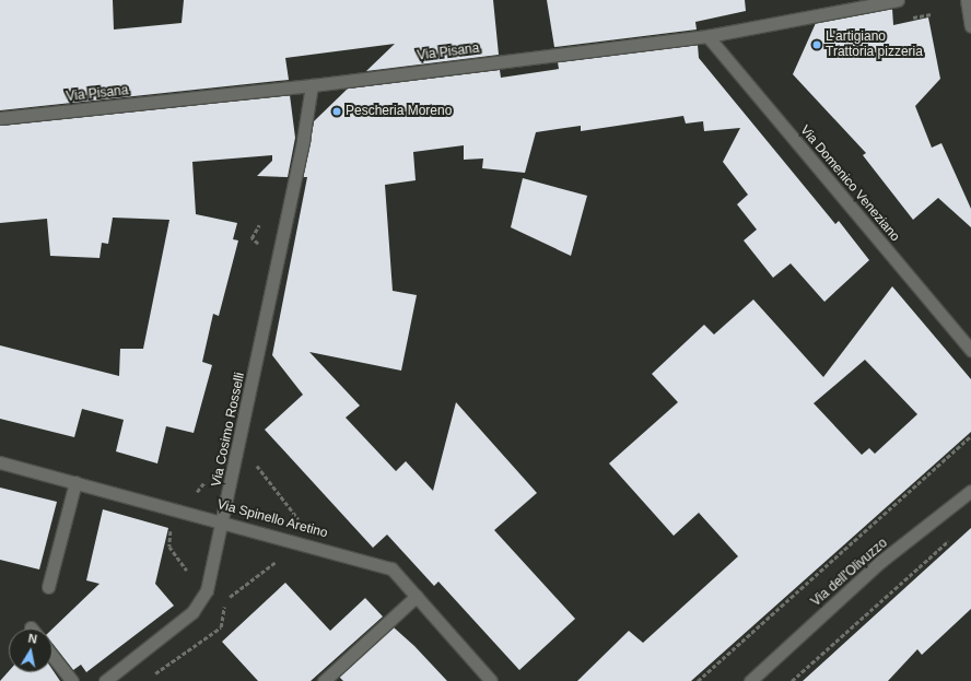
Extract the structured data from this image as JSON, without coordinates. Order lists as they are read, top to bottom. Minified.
{"streets":{"street":["Via Pisana","Via Domenico Veneziano","Via Cosimo Rosselli","Via Spinello Aretino","Via dell'Olivuzzo"]},"crossings":[["Via Pisana","Via Domenico Veneziano"],["Via Pisana","Via Cosimo Rosselli"],["Via Cosimo Rosselli","Via Spinello Aretino"]],"places":["L'artigiano Trattoria pizzeria","Pescheria Moreno"],"north":"top"}
